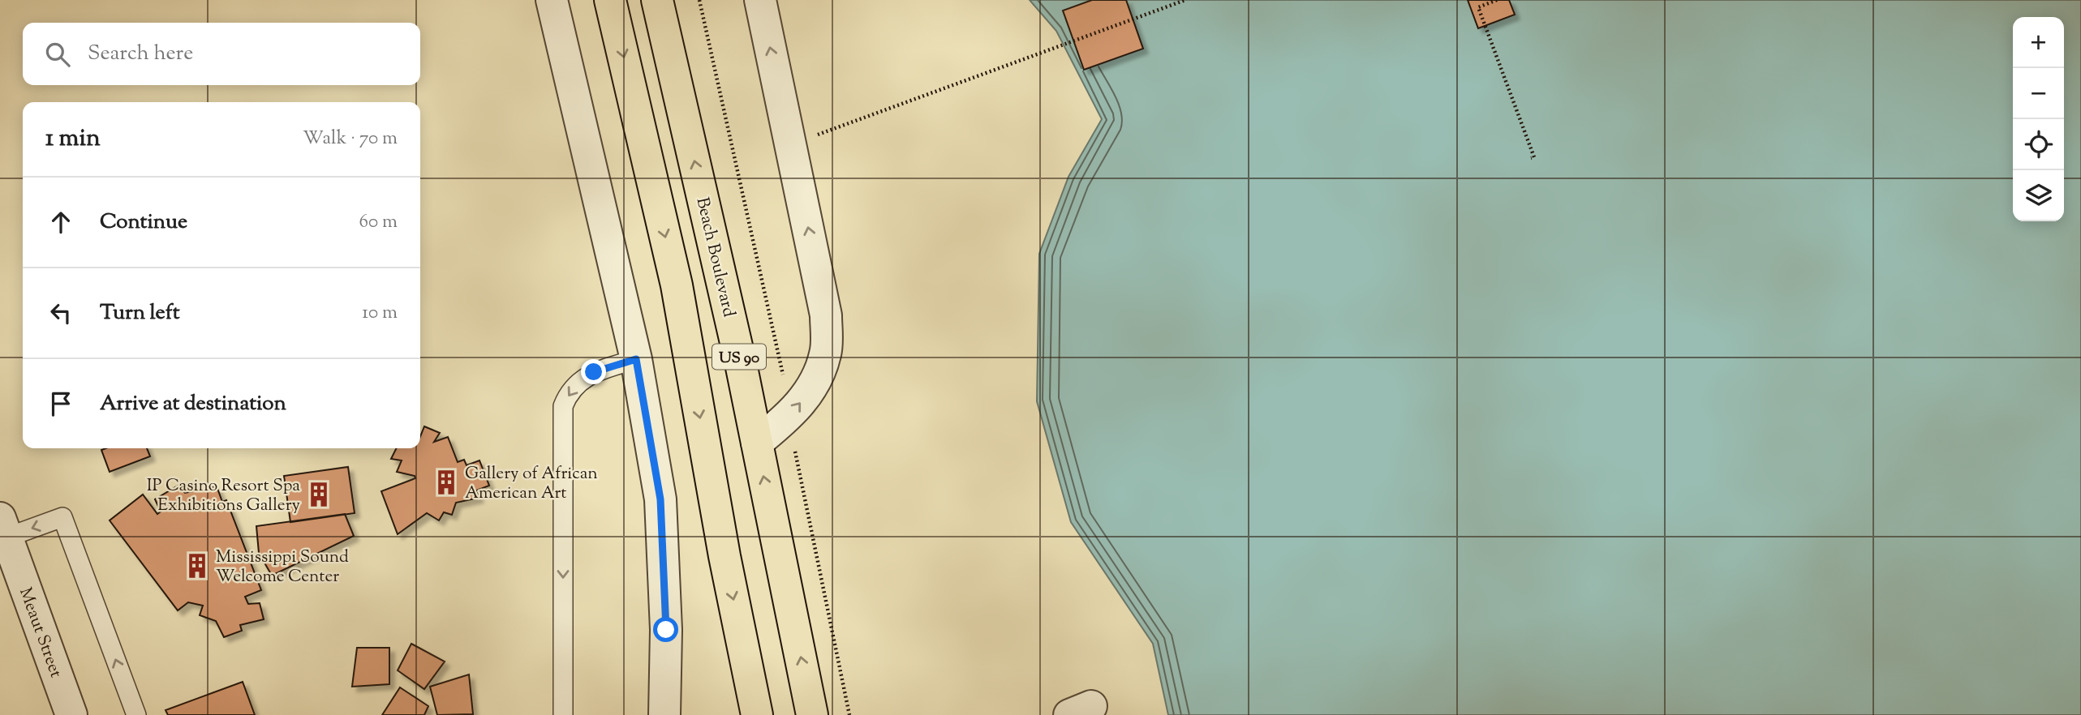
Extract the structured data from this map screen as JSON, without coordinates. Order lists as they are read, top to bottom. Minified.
{"streets":{"main road":["Beach Boulevard","US 90"],"street":["Meaut Street"]},"places":{"building":["Gallery of African American Art","IP Casino Resort Spa Exhibitions Gallery","Mississippi Sound Welcome Center"]},"page":{"map_buttons":["+","−"],"search":"Search here","heading":["1 min","Walk · 70 m"],"list":[["Continue","60 m"],["Turn left","10 m"],"Arrive at destination"]}}
